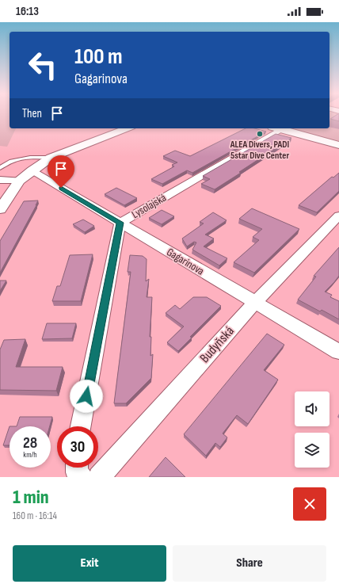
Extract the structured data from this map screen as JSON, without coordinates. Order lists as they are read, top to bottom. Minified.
{"streets":{"street":["Lysolajská","Gagarinova","Budyňská"]},"crossings":[["Lysolajská","Gagarinova"],["Gagarinova","Budyňská"]],"places":["ALEA Divers, PADI 5star Dive Center"],"page":{"status":"16:13","turn":["100 m","Gagarinova"],"then":"Then","speed":"28 km/h","limit":"30","heading":["1 min","160 m · 16:14"],"buttons":["Exit","Share"]}}
